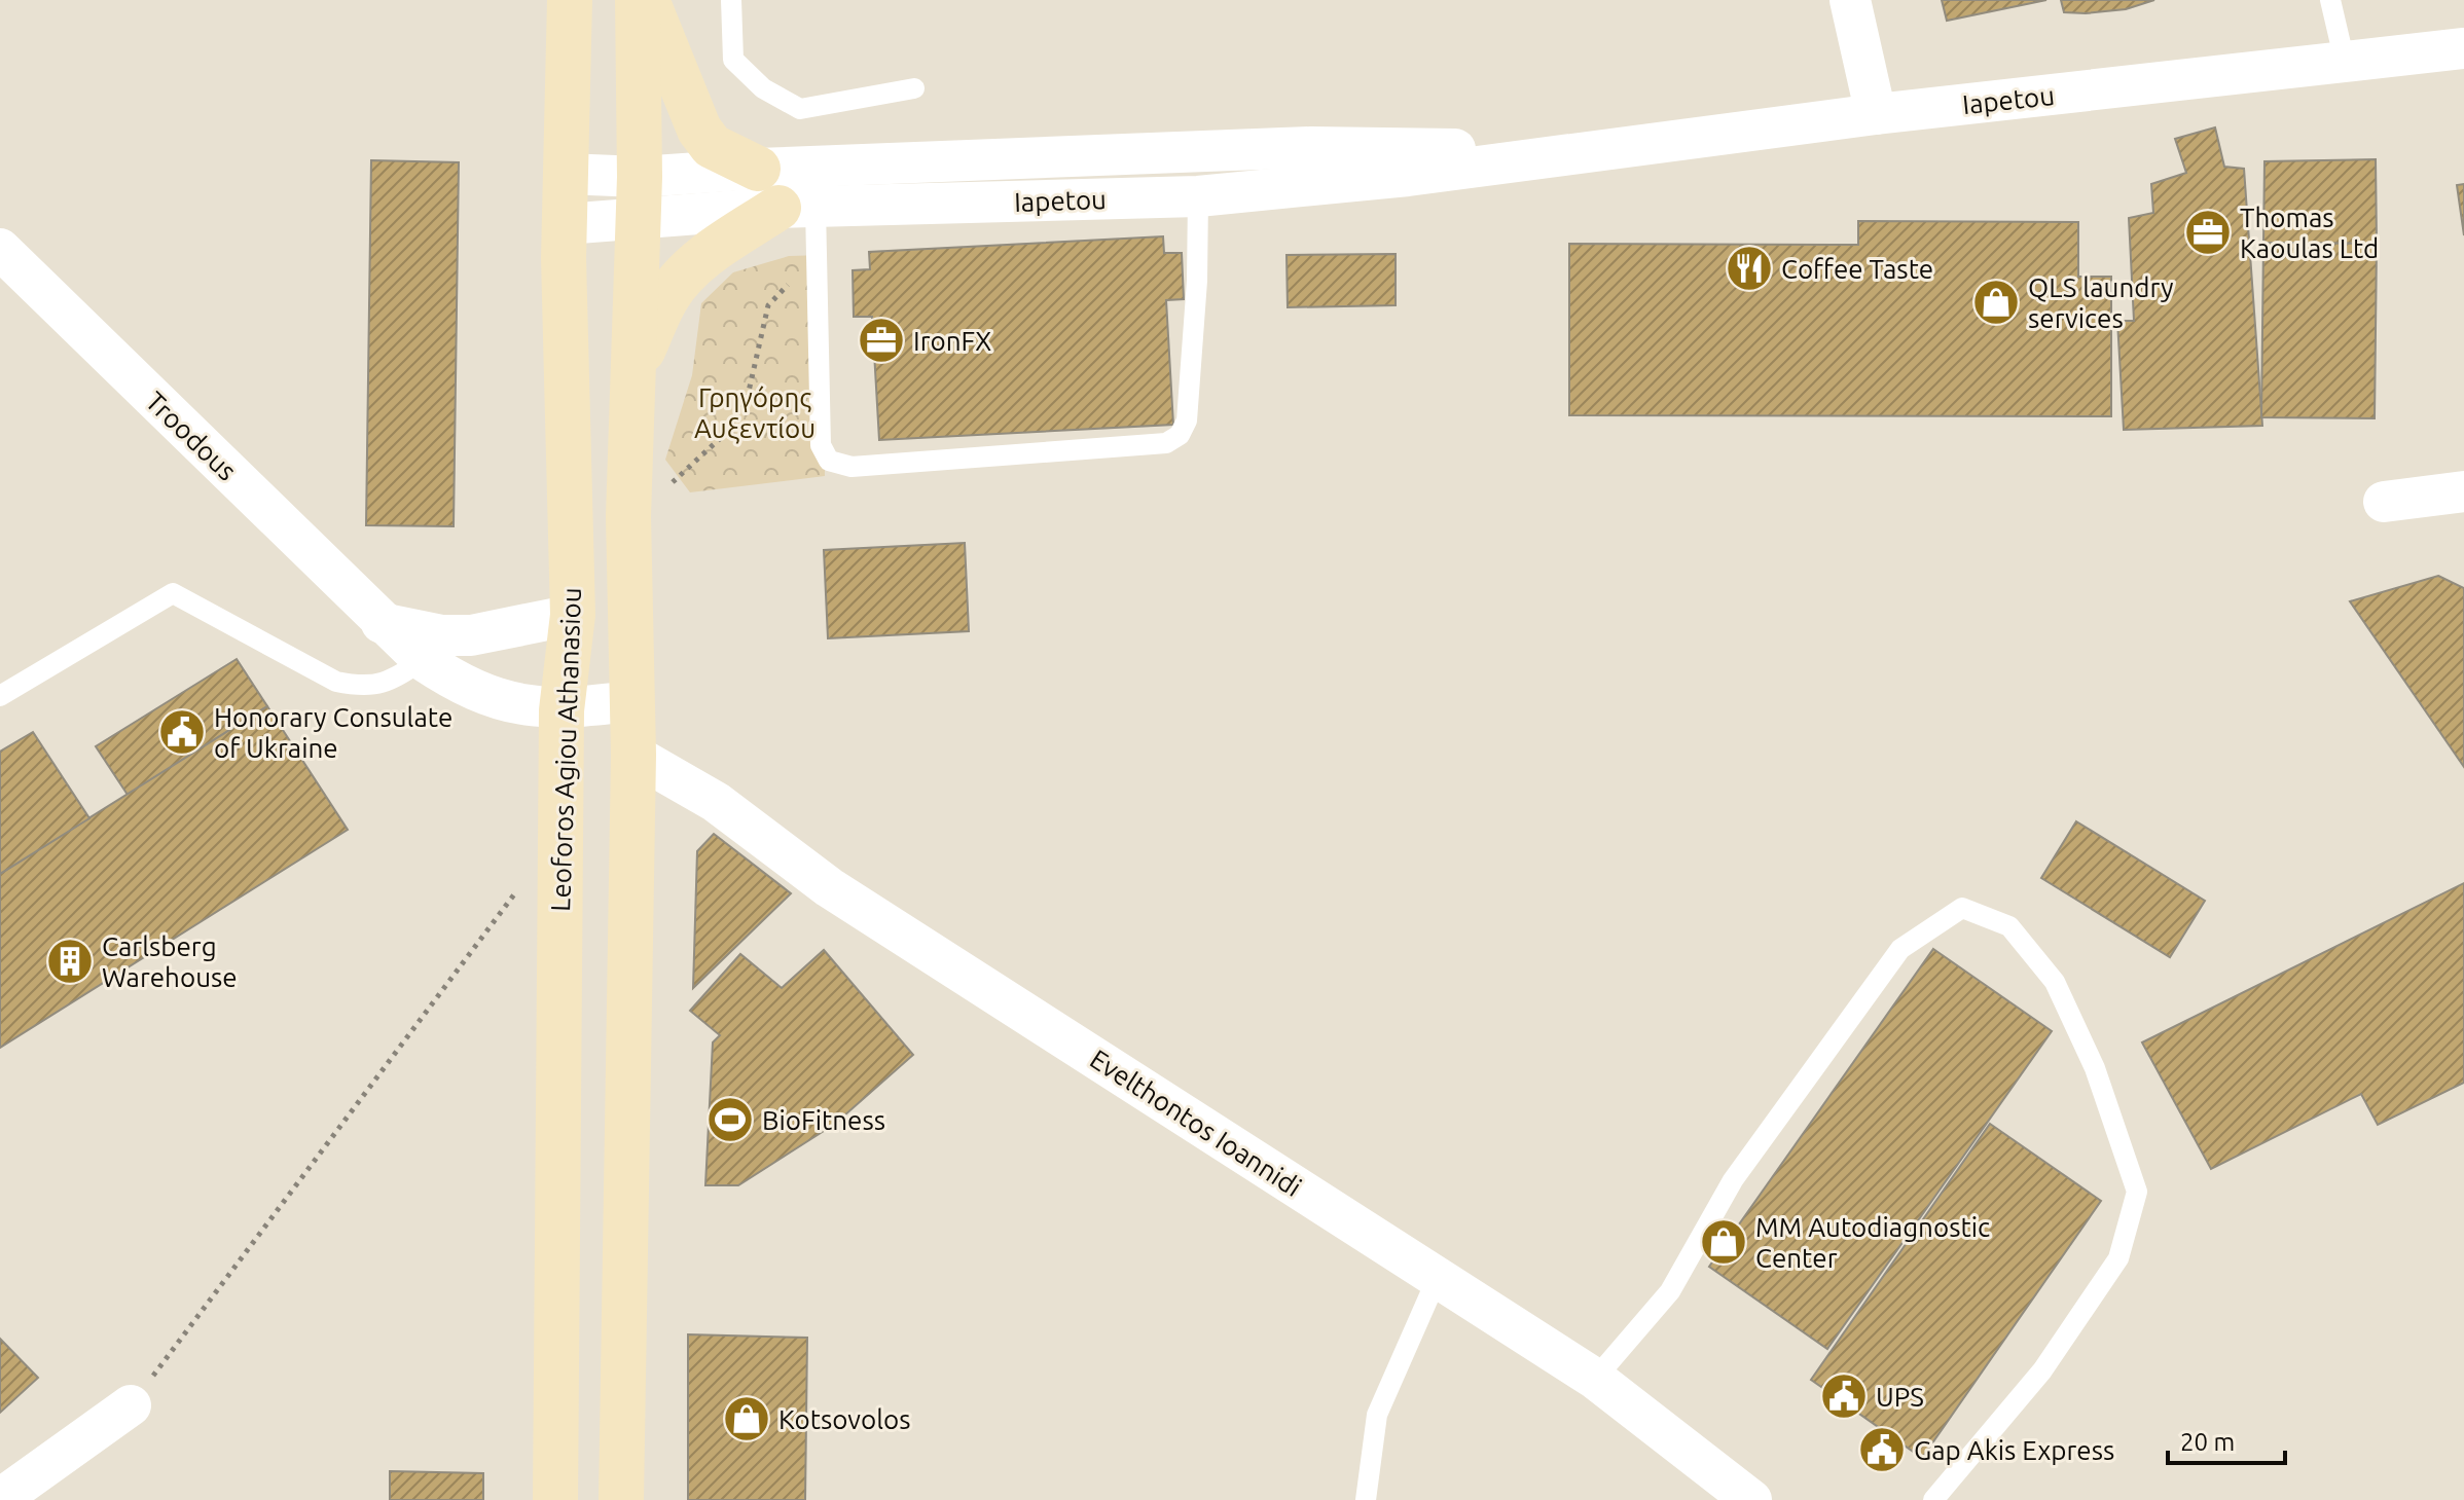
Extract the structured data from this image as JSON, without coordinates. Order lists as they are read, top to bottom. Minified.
{"streets":{"main road":["Leoforos Agiou Athanasiou"],"street":["Iapetou","Troodous","Evelthontos Ioannidi"]},"crossings":[["Iapetou","Leoforos Agiou Athanasiou"],["Troodous","Leoforos Agiou Athanasiou"]],"parks":["Γρηγόρης Αυξεντίου"],"places":{"office":["Thomas Kaoulas Ltd","IronFX"],"restaurant":["Coffee Taste"],"shop":["QLS laundry services","MM Autodiagnostic Center","Kotsovolos"],"public building":["Honorary Consulate of Ukraine","UPS","Gap Akis Express"],"building":["Carlsberg Warehouse"],"sports":["BioFitness"]},"scale_bar":"20 m"}
